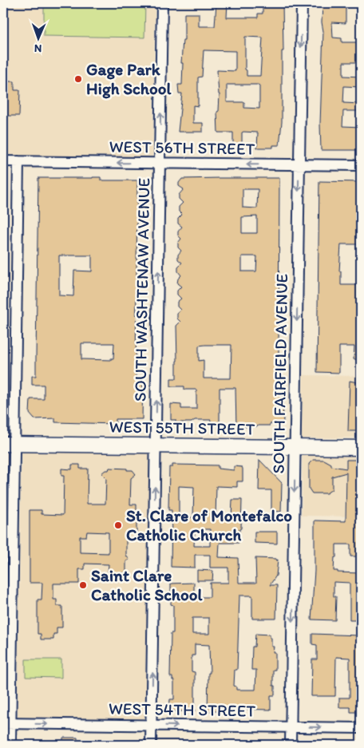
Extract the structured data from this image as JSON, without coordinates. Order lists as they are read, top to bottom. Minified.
{"streets":{"main road":["WEST 55TH STREET"],"street":["WEST 56TH STREET","SOUTH WASHTENAW AVENUE","SOUTH FAIRFIELD AVENUE","WEST 54TH STREET"]},"crossings":[["WEST 56TH STREET","SOUTH WASHTENAW AVENUE"],["WEST 56TH STREET","SOUTH FAIRFIELD AVENUE"],["SOUTH WASHTENAW AVENUE","WEST 55TH STREET"],["SOUTH WASHTENAW AVENUE","WEST 54TH STREET"],["SOUTH FAIRFIELD AVENUE","WEST 55TH STREET"],["SOUTH FAIRFIELD AVENUE","WEST 54TH STREET"]],"one_way":["WEST 56TH STREET","SOUTH WASHTENAW AVENUE","SOUTH FAIRFIELD AVENUE","WEST 54TH STREET"],"places":["Gage Park High School","St. Clare of Montefalco Catholic Church","Saint Clare Catholic School"],"north":"bottom"}
